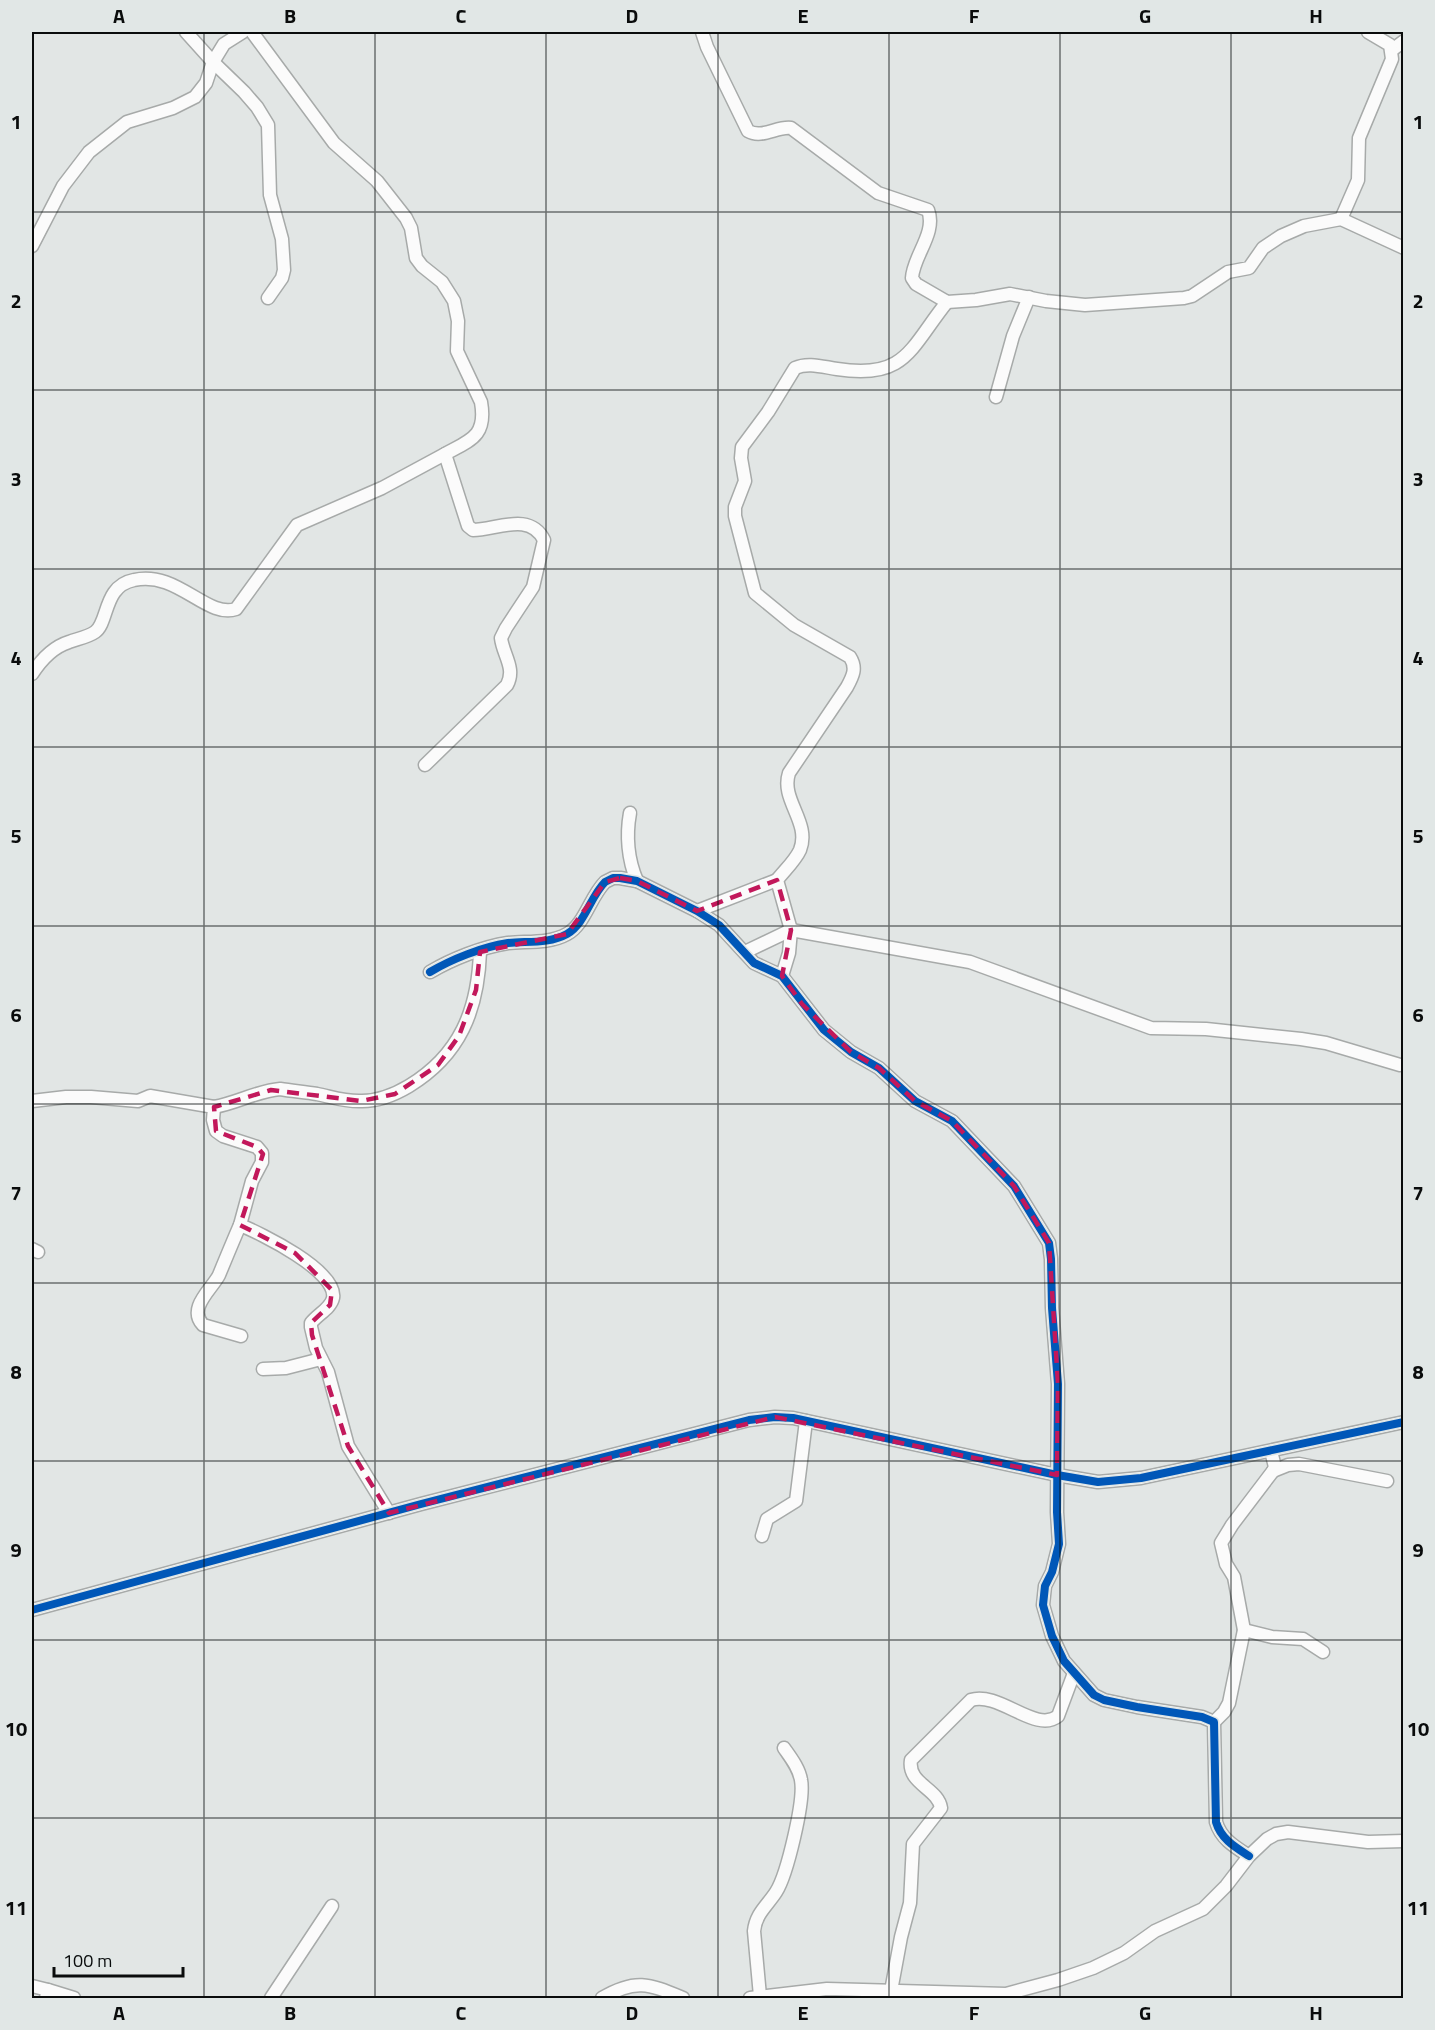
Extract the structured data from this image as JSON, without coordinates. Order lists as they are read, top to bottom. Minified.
{"scale_bar":"100 m","grid":{"columns":["A","B","C","D","E","F","G","H"],"rows":["1","2","3","4","5","6","7","8","9","10","11"]}}
